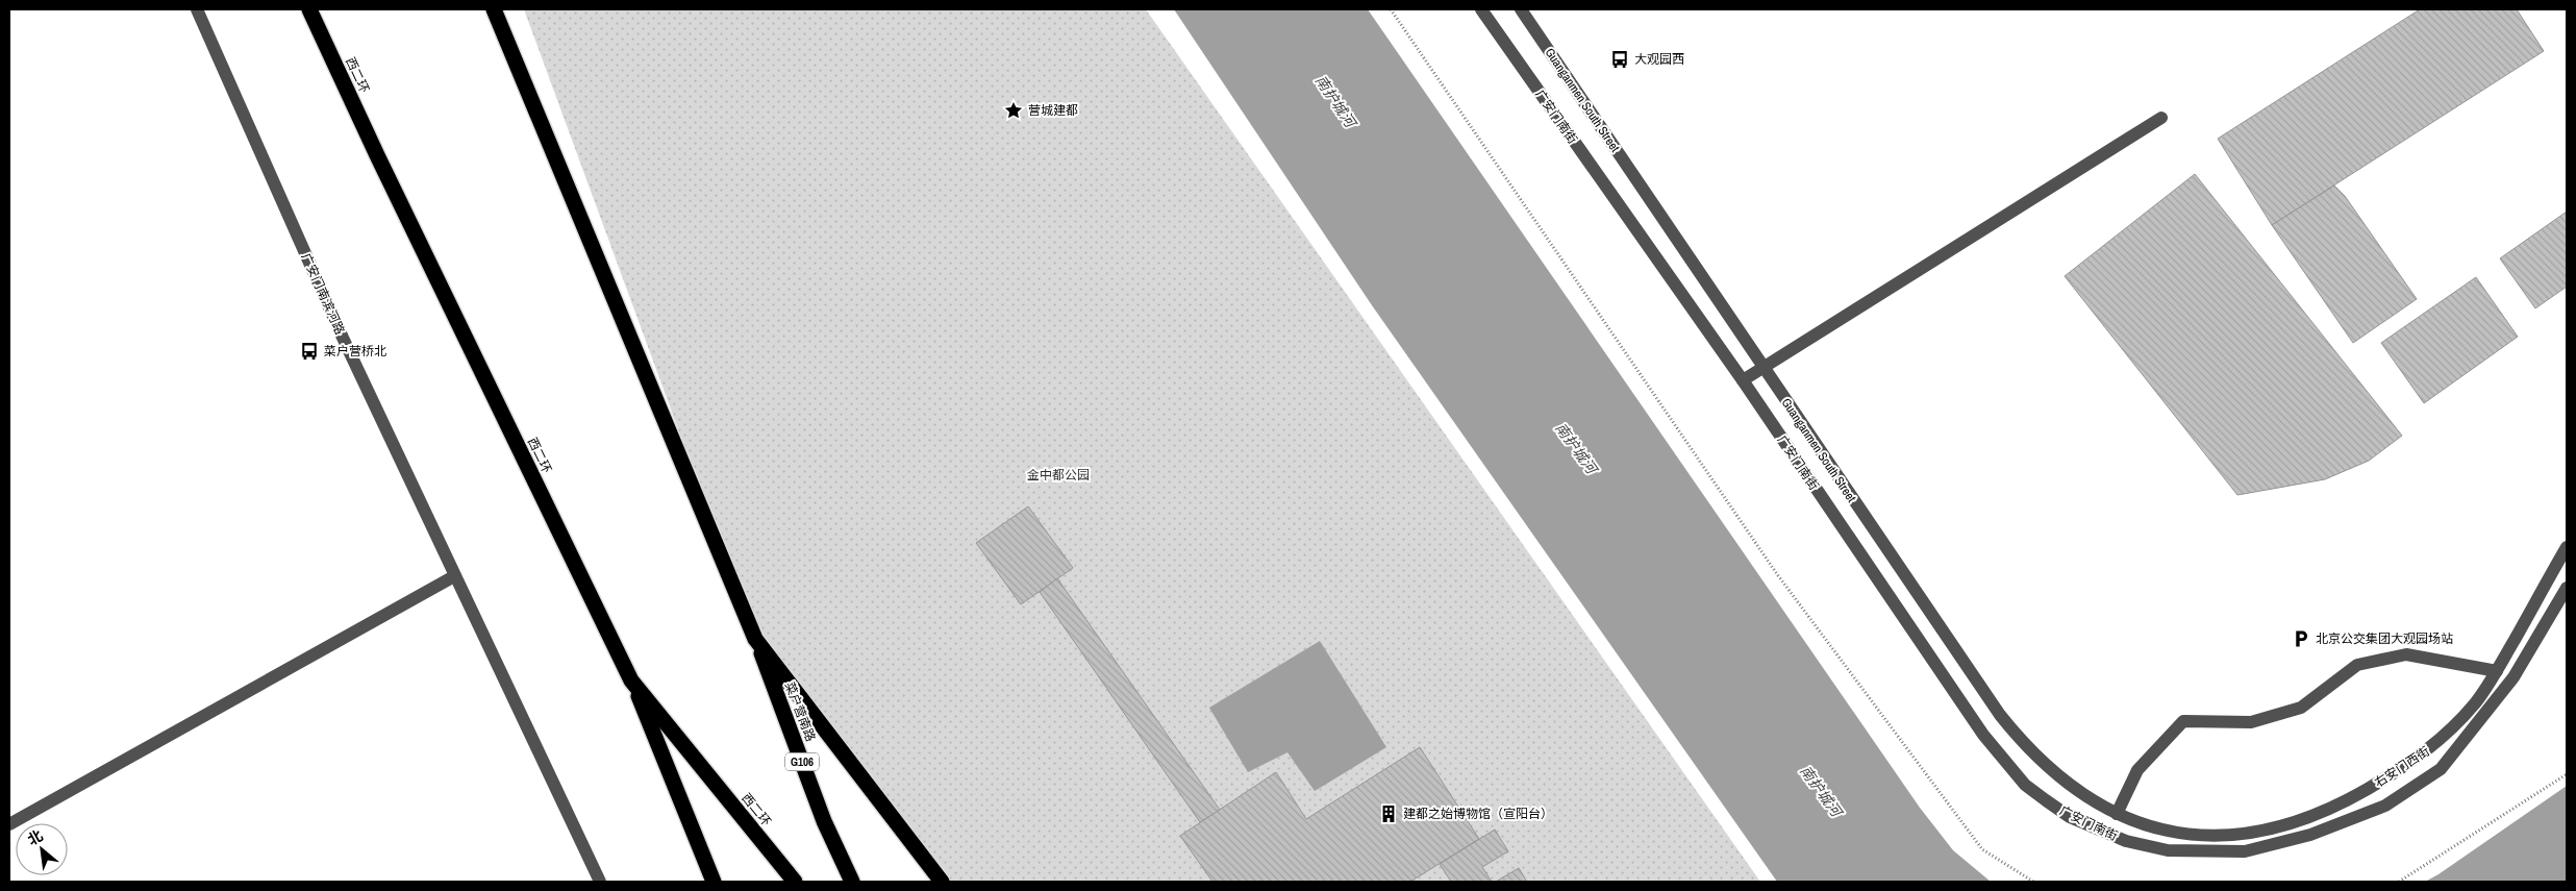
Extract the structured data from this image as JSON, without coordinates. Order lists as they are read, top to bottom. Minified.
{"streets":{"highway":["西二环","菜户营南路","G106"],"street":["Guanganmen South Street","广安门南街","广安门南滨河路","右安门西街"]},"crossings":[["Guanganmen South Street","右安门西街"],["广安门南街","右安门西街"]],"water":["南护城河"],"parks":["金中都公园"],"places":{"bus stop":["大观园西","菜户营桥北"],"place":["营城建都"],"parking":["北京公交集团大观园场站"],"building":["建都之始博物馆（宣阳台）"]},"north":"top left"}
